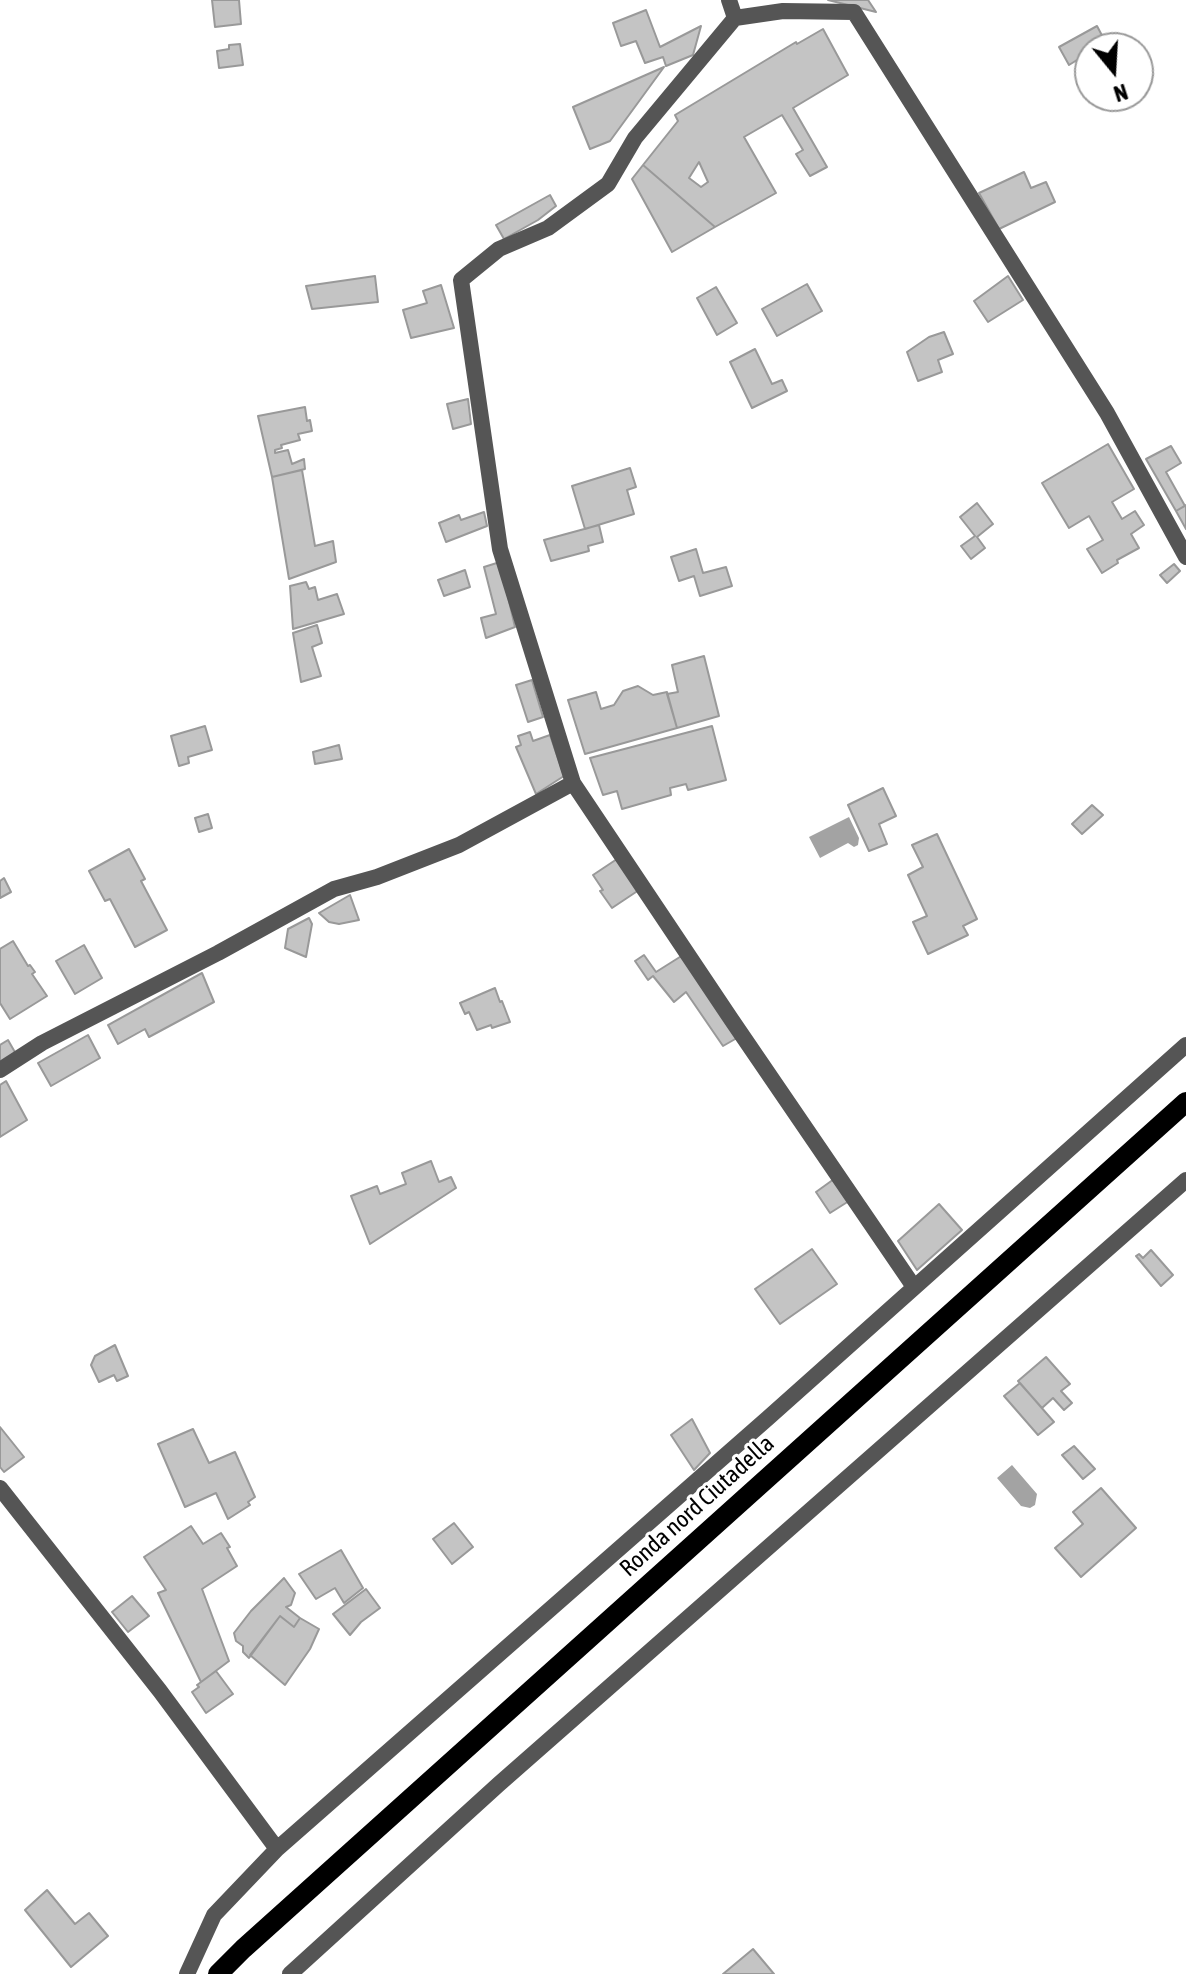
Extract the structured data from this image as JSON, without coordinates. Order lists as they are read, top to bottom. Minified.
{"streets":{"main road":["Ronda nord Ciutadella"]},"north":"bottom"}
